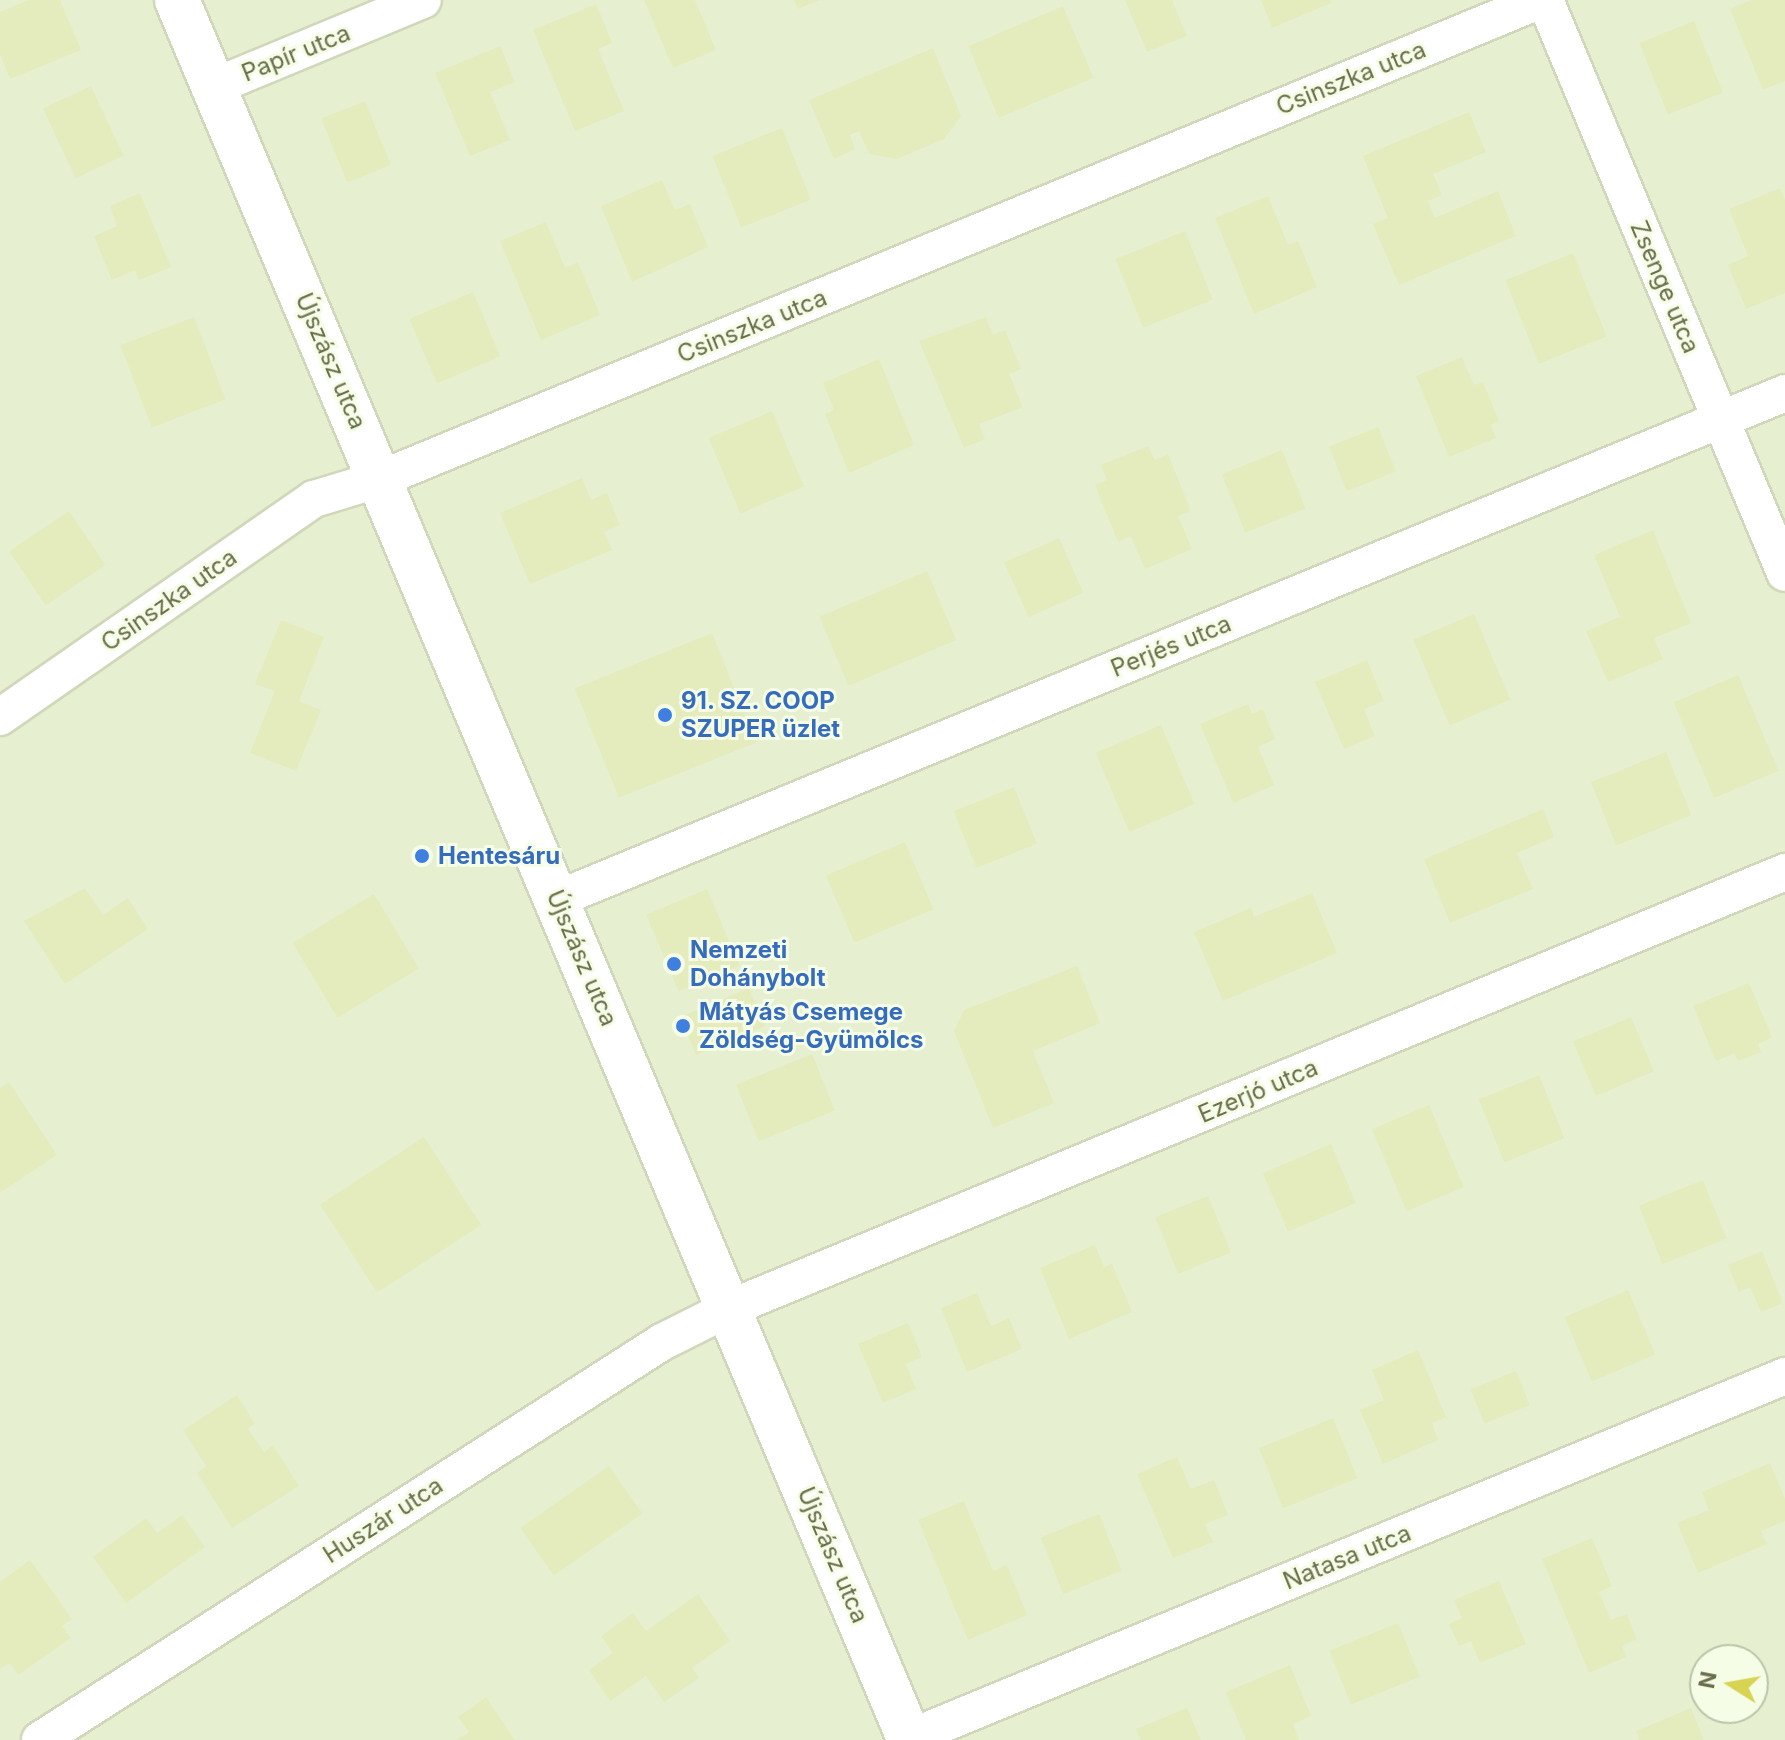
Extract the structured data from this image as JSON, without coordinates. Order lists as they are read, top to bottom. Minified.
{"streets":{"street":["Papír utca","Csinszka utca","Zsenge utca","Újszász utca","Perjés utca","Ezerjó utca","Huszár utca","Natasa utca"]},"crossings":[["Papír utca","Újszász utca"],["Csinszka utca","Zsenge utca"],["Csinszka utca","Újszász utca"],["Zsenge utca","Perjés utca"],["Újszász utca","Perjés utca"],["Újszász utca","Ezerjó utca"],["Újszász utca","Huszár utca"],["Újszász utca","Natasa utca"],["Ezerjó utca","Huszár utca"]],"places":["91. SZ. COOP SZUPER üzlet","Hentesáru","Nemzeti Dohánybolt","Mátyás Csemege Zöldség-Gyümölcs"],"north":"left"}
